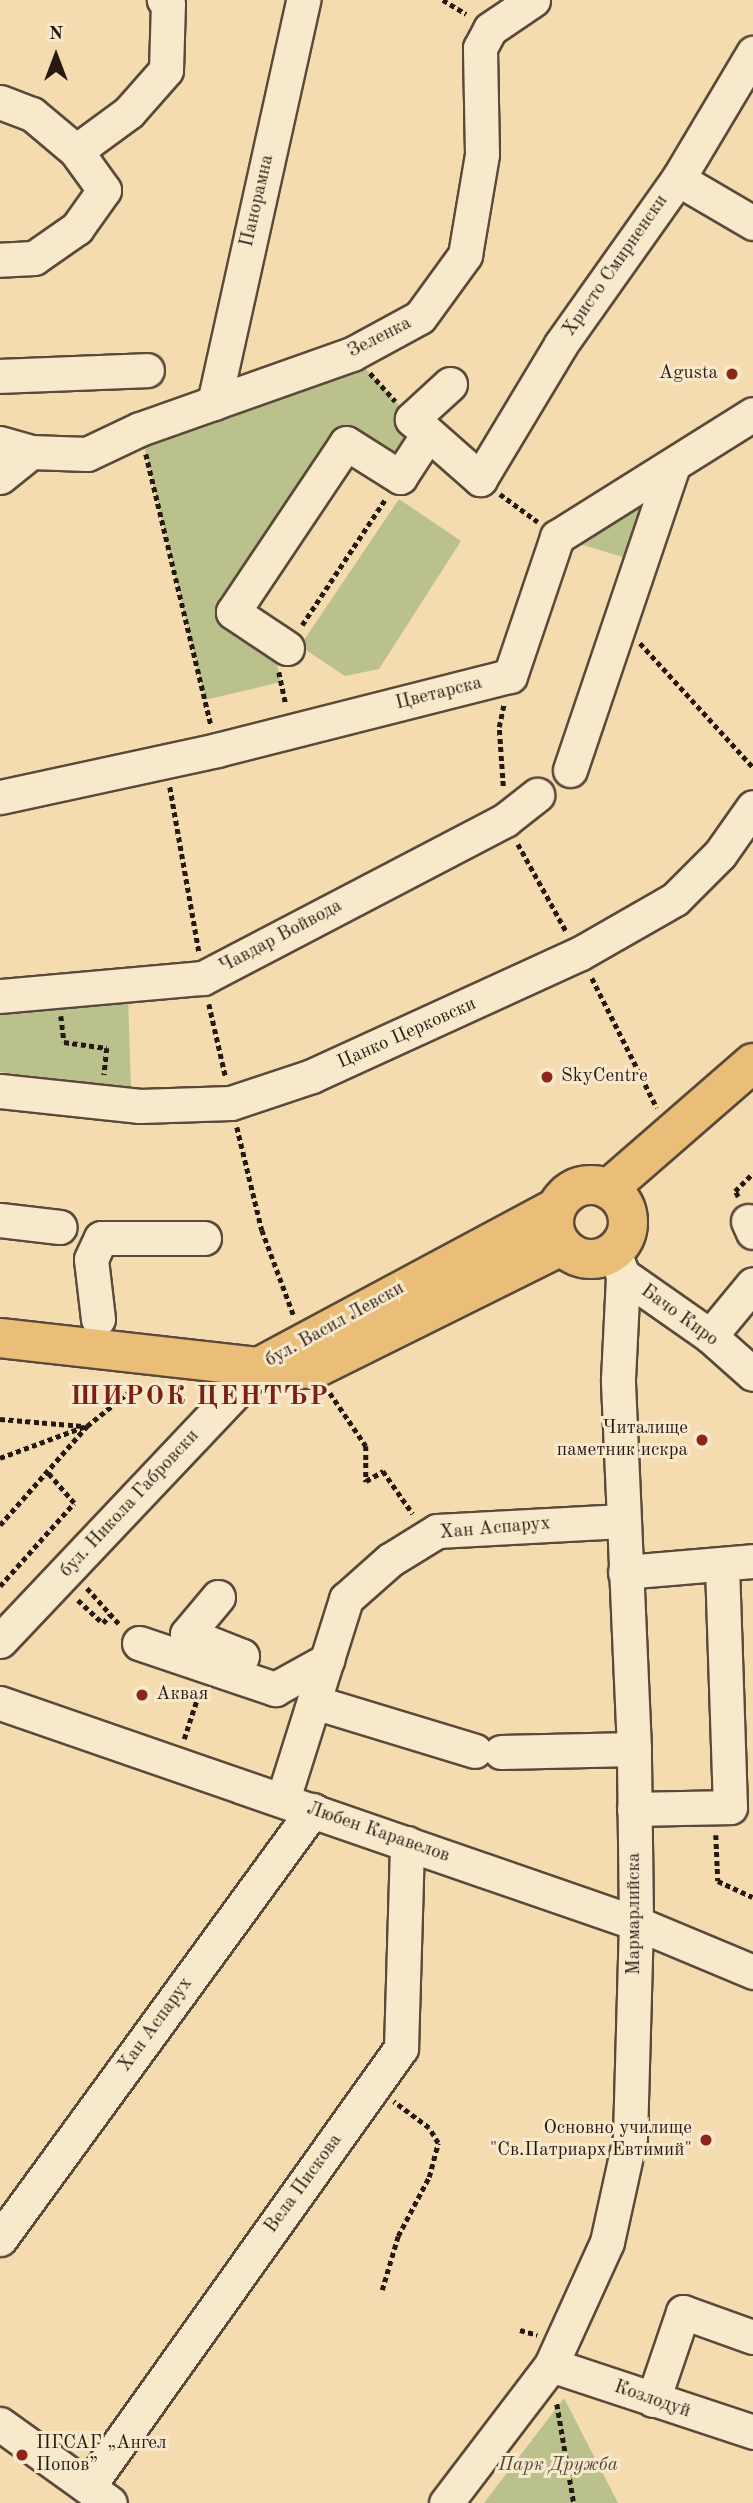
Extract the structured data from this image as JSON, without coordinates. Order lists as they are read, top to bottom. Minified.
{"streets":{"main road":["бул. Васил Левски"],"street":["Панорамна","Христо Смирненски","Зеленка","Цветарска","Чавдар Войвода","Цанко Церковски","Бачо Киро","бул. Никола Габровски","Хан Аспарух","Любен Каравелов","Мармарлийска","Вела Пискова","Козлодуй"]},"crossings":[["Панорамна","Зеленка"],["Бачо Киро","бул. Васил Левски"],["Бачо Киро","Мармарлийска"],["бул. Васил Левски","бул. Никола Габровски"],["бул. Васил Левски","Мармарлийска"],["Хан Аспарух","Любен Каравелов"],["Хан Аспарух","Мармарлийска"],["Любен Каравелов","Мармарлийска"],["Любен Каравелов","Вела Пискова"],["Мармарлийска","Козлодуй"]],"districts":["ШИРОК ЦЕНТЪР"],"parks":["Парк Дружба"],"places":["Agusta","SkyCentre","Читалище паметник искра","Аквая","Основно училище \"Св.Патриарх Евтимий\"","ПГСАГ „Ангел Попов”"],"north":"top"}
